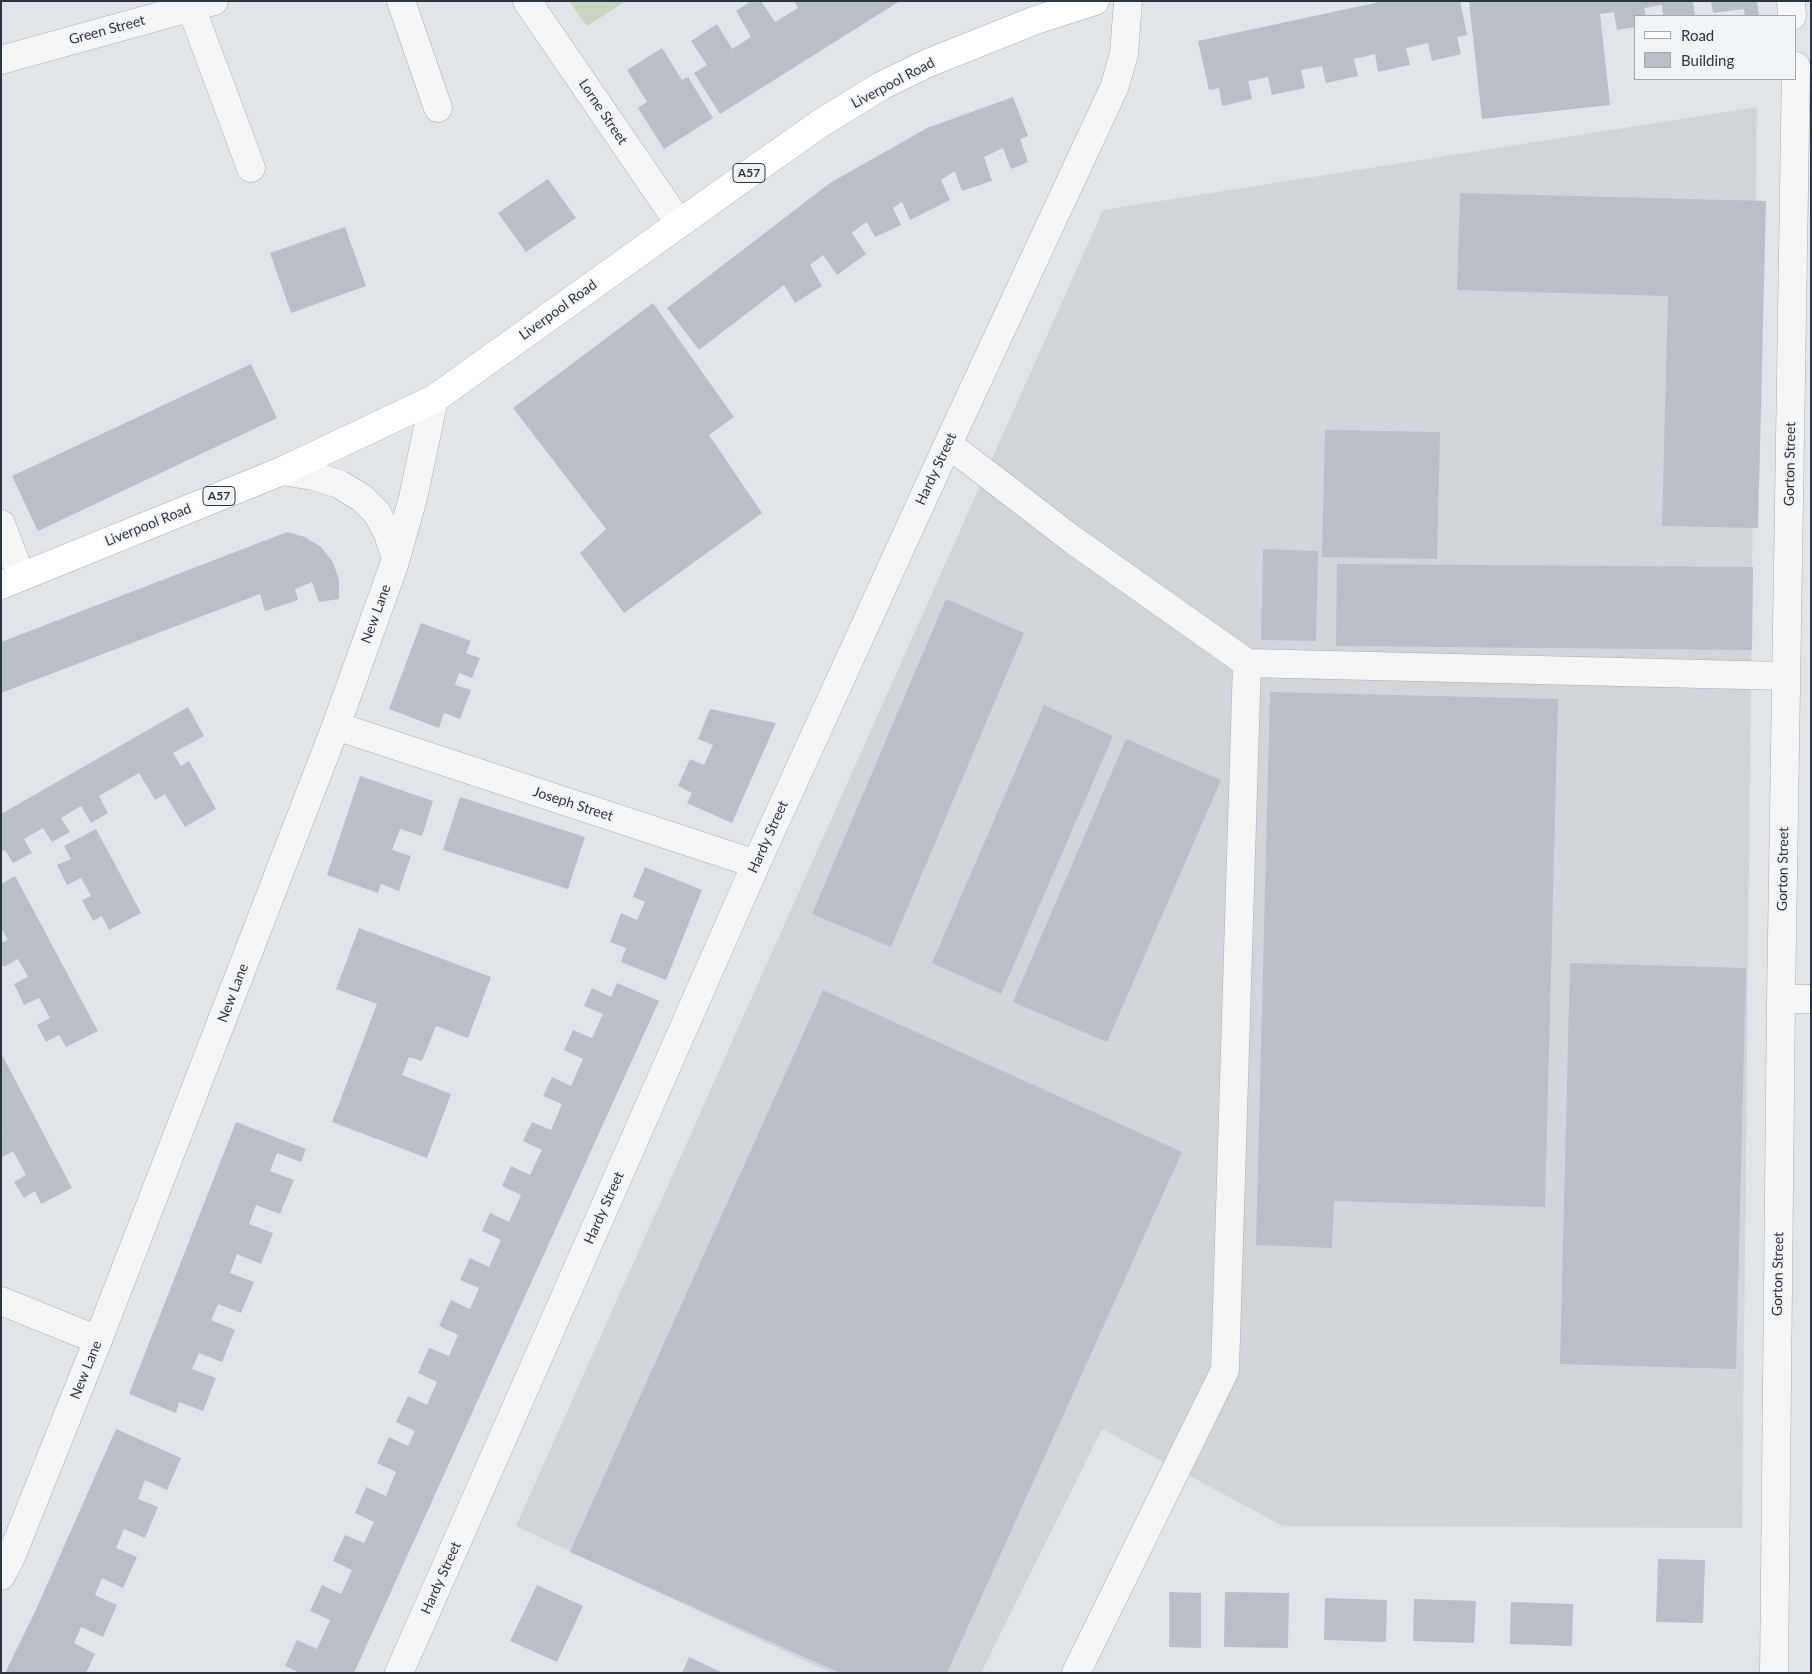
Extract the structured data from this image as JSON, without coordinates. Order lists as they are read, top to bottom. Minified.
{"streets":{"main road":["Liverpool Road","A57"],"street":["Green Street","Lorne Street","Gorton Street","Hardy Street","New Lane","Joseph Street"]},"crossings":[["Liverpool Road","Lorne Street"],["Liverpool Road","New Lane"],["Hardy Street","Joseph Street"],["New Lane","Joseph Street"]],"legend":["Road","Building"]}
